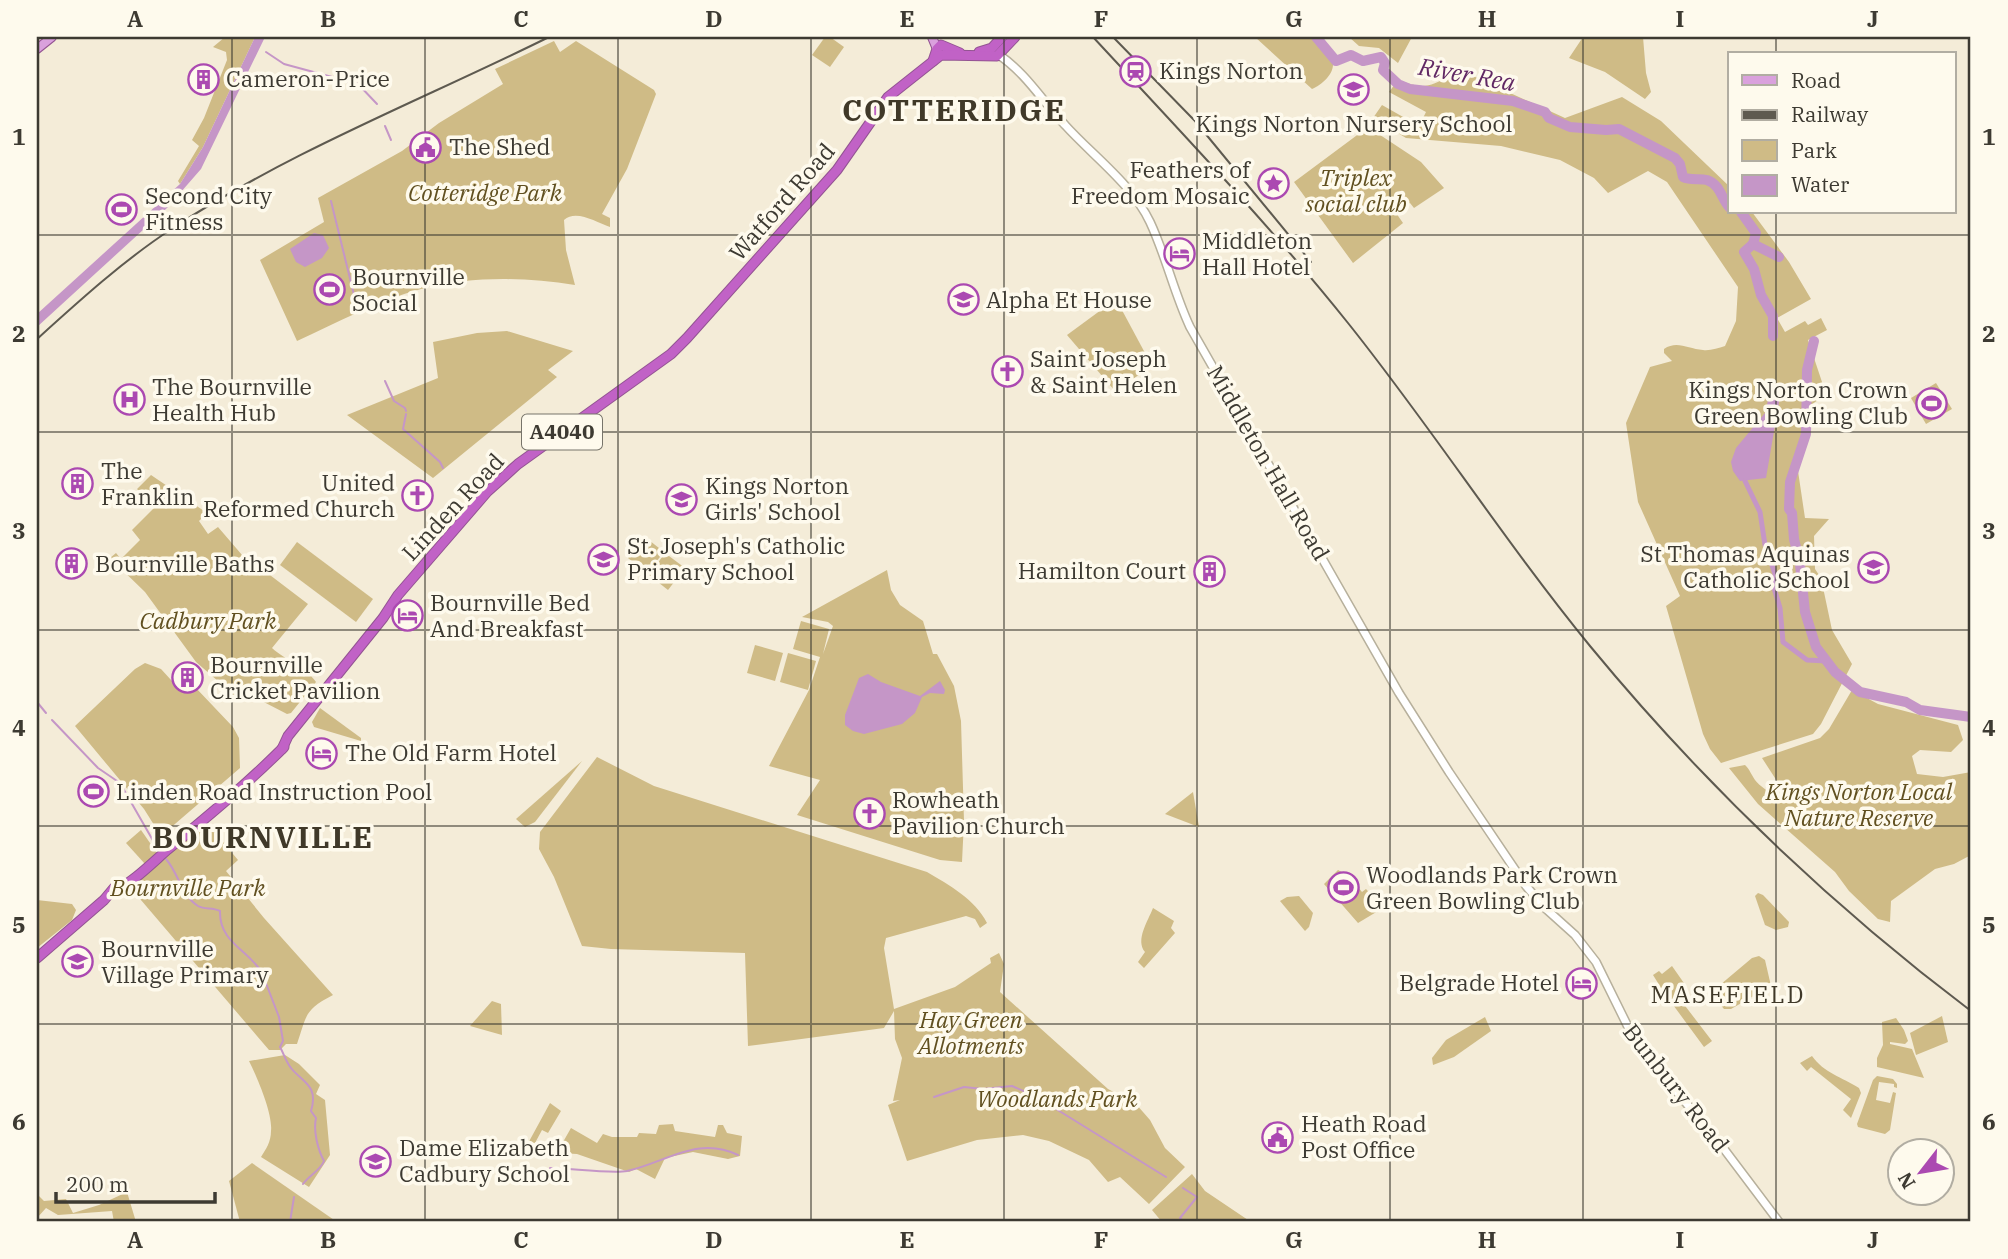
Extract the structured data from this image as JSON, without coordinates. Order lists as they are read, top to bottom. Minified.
{"streets":{"highway":["Watford Road","A4040","Linden Road"],"main road":["Middleton Hall Road","Bunbury Road"]},"crossings":[["Watford Road","Linden Road"],["Middleton Hall Road","Bunbury Road"]],"districts":["COTTERIDGE","BOURNVILLE","MASEFIELD"],"water":["River Rea"],"parks":["Triplex social club","Cotteridge Park","Cadbury Park","Kings Norton Local Nature Reserve","Bournville Park","Hay Green Allotments","Woodlands Park"],"places":{"station":["Kings Norton"],"building":["Cameron-Price","The Franklin","Bournville Baths","Hamilton Court","Bournville Cricket Pavilion"],"school or university":["Kings Norton Nursery School","Alpha Et House","Kings Norton Girls' School","St. Joseph's Catholic Primary School","St Thomas Aquinas Catholic School","Bournville Village Primary","Dame Elizabeth Cadbury School"],"public building":["The Shed","Heath Road Post Office"],"place":["Feathers of Freedom Mosaic"],"sports":["Second City Fitness","Bournville Social","Kings Norton Crown Green Bowling Club","Linden Road Instruction Pool","Woodlands Park Crown Green Bowling Club"],"hotel":["Middleton Hall Hotel","Bournville Bed And Breakfast","The Old Farm Hotel","Belgrade Hotel"],"church":["Saint Joseph & Saint Helen","United Reformed Church","Rowheath Pavilion Church"],"hospital":["The Bournville Health Hub"]},"legend":["Road","Railway","Park","Water"],"scale_bar":"200 m","north":"bottom left","grid":{"columns":["A","B","C","D","E","F","G","H","I","J"],"rows":["1","2","3","4","5","6"]}}
